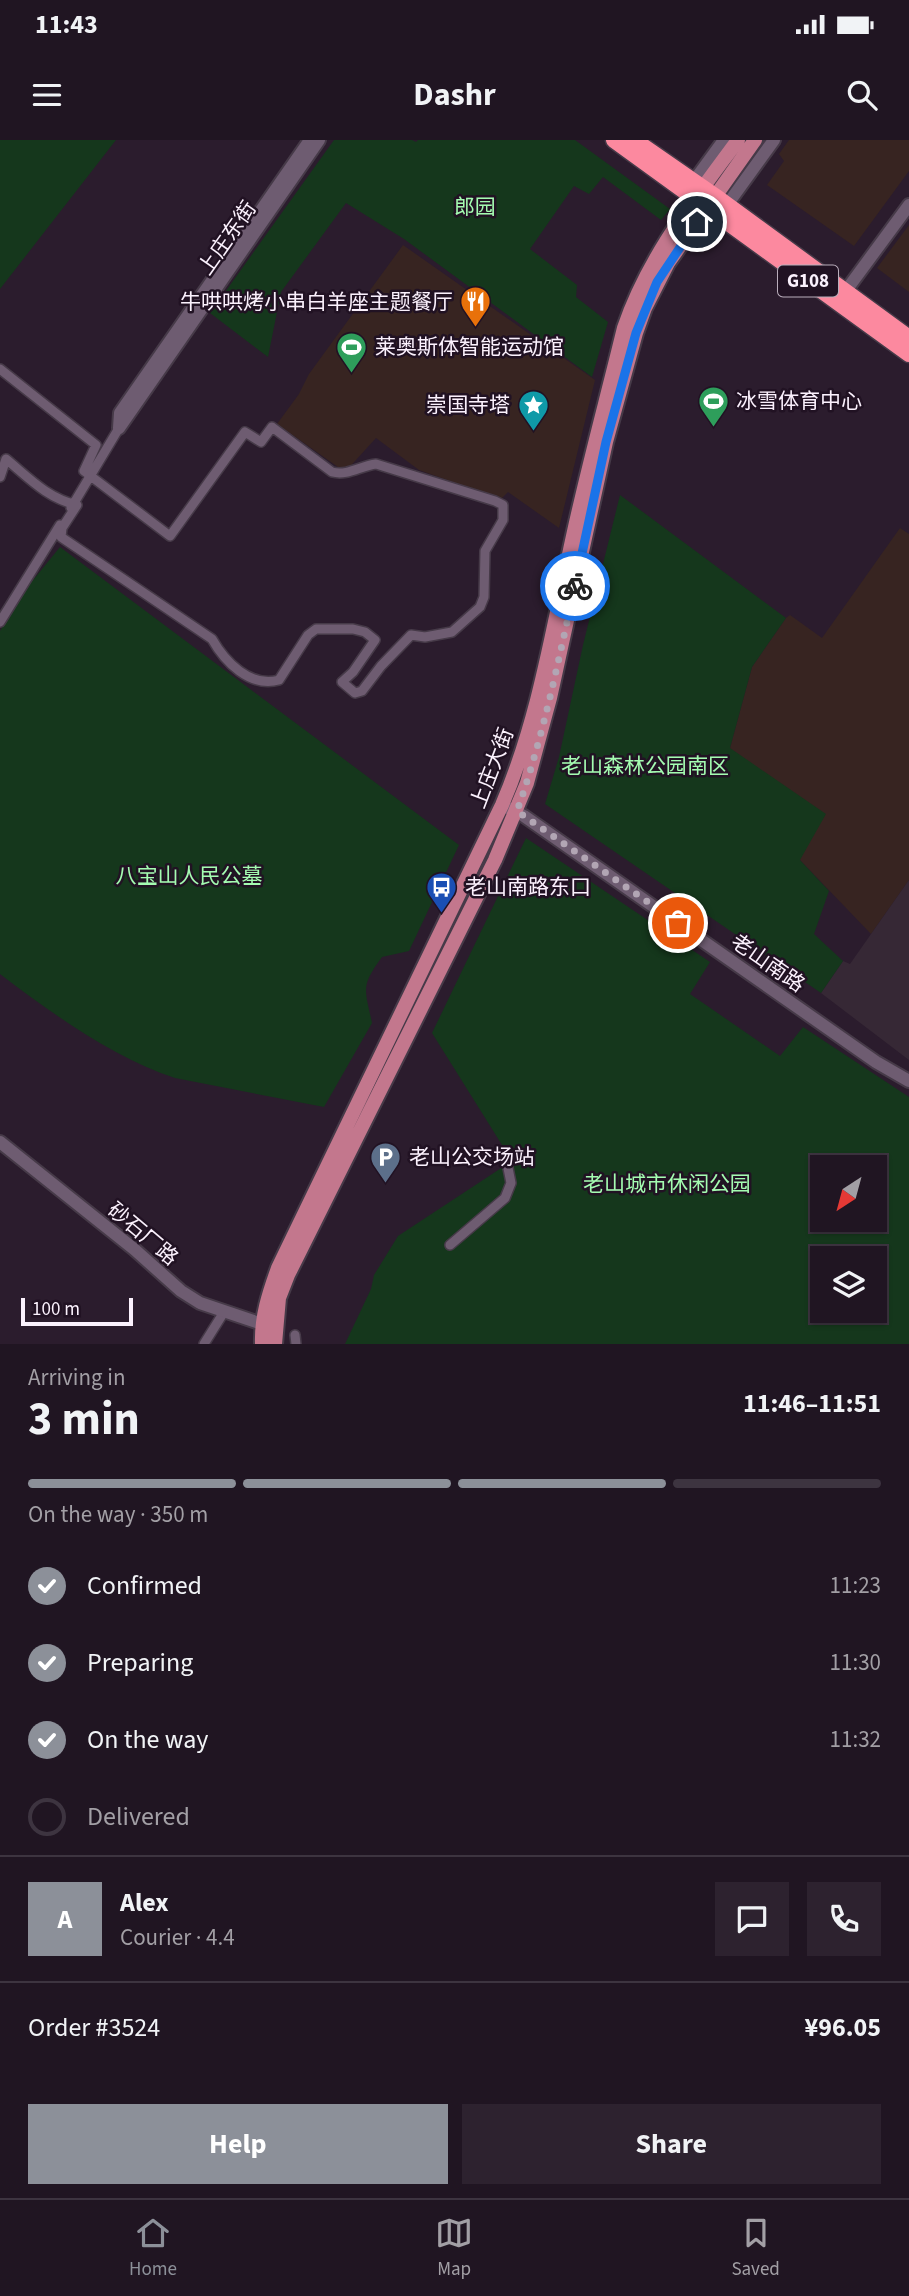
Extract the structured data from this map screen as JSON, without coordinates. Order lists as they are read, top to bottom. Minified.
{"streets":{"highway":["G108"],"main road":["上庄东街","上庄大街","老山南路","砂石厂路"]},"crossings":[["G108","上庄大街"],["上庄大街","老山南路"],["上庄大街","砂石厂路"]],"parks":["郎园","老山森林公园南区","八宝山人民公墓","老山城市休闲公园"],"places":{"restaurant":["牛哄哄烤小串白羊座主题餐厅"],"sports":["莱奥斯体智能运动馆","冰雪体育中心"],"place":["崇国寺塔"],"bus stop":["老山南路东口"],"parking":["老山公交场站"]},"scale_bar":"100 m","north":"bottom left","page":{"status":"11:43","header":"Dashr","scale":"100 m","heading":["3 min","Arriving in","11:46–11:51"],"panel":["Alex","Courier · 4.4","Order #3524","¥96.05"],"bar":"On the way · 350 m","list":[["Confirmed","11:23"],["Preparing","11:30"],["On the way","11:32"],"Delivered"],"round":"A","buttons":["Help","Share"],"tabs":["Home","Map","Saved"]}}
